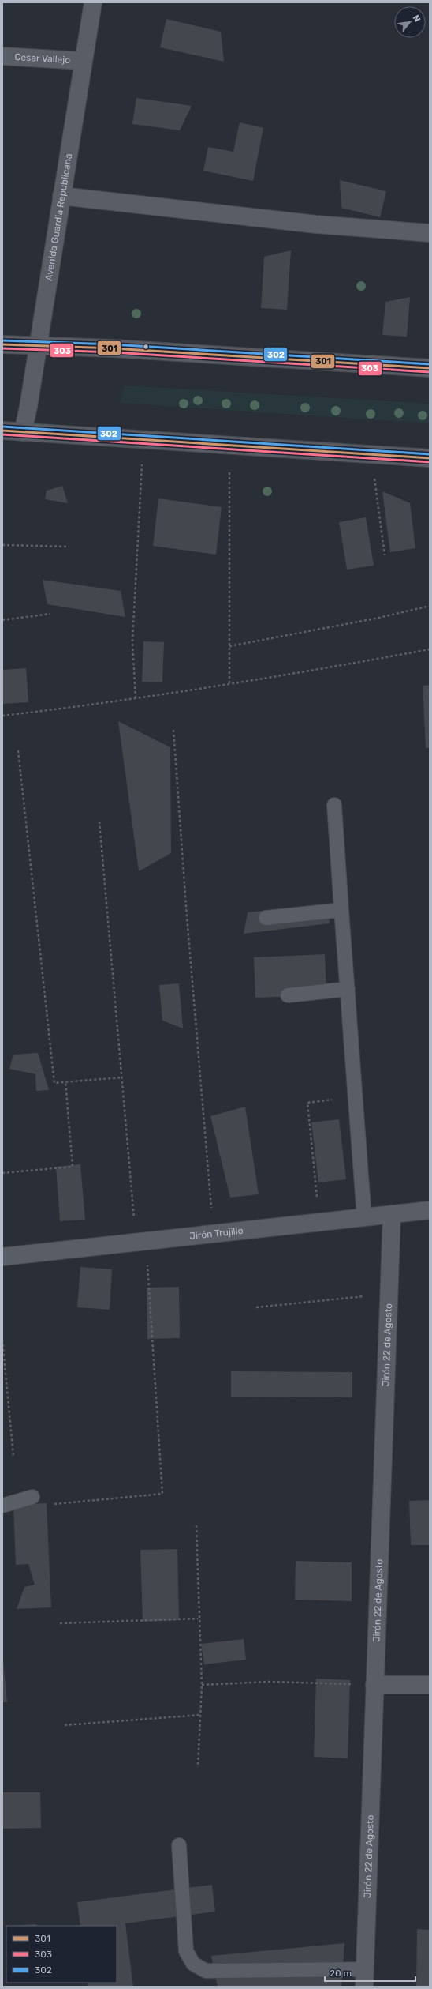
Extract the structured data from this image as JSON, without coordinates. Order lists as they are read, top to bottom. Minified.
{"streets":{"street":["Cesar Vallejo","Avenida Guardia Republicana","Jirón Trujillo","Jirón 22 de Agosto"]},"crossings":[["Cesar Vallejo","Avenida Guardia Republicana"],["Jirón Trujillo","Jirón 22 de Agosto"]],"lines":["transit line 302","transit line 301","transit line 303"],"legend":["301","303","302"],"scale_bar":"20 m","north":"top right"}
